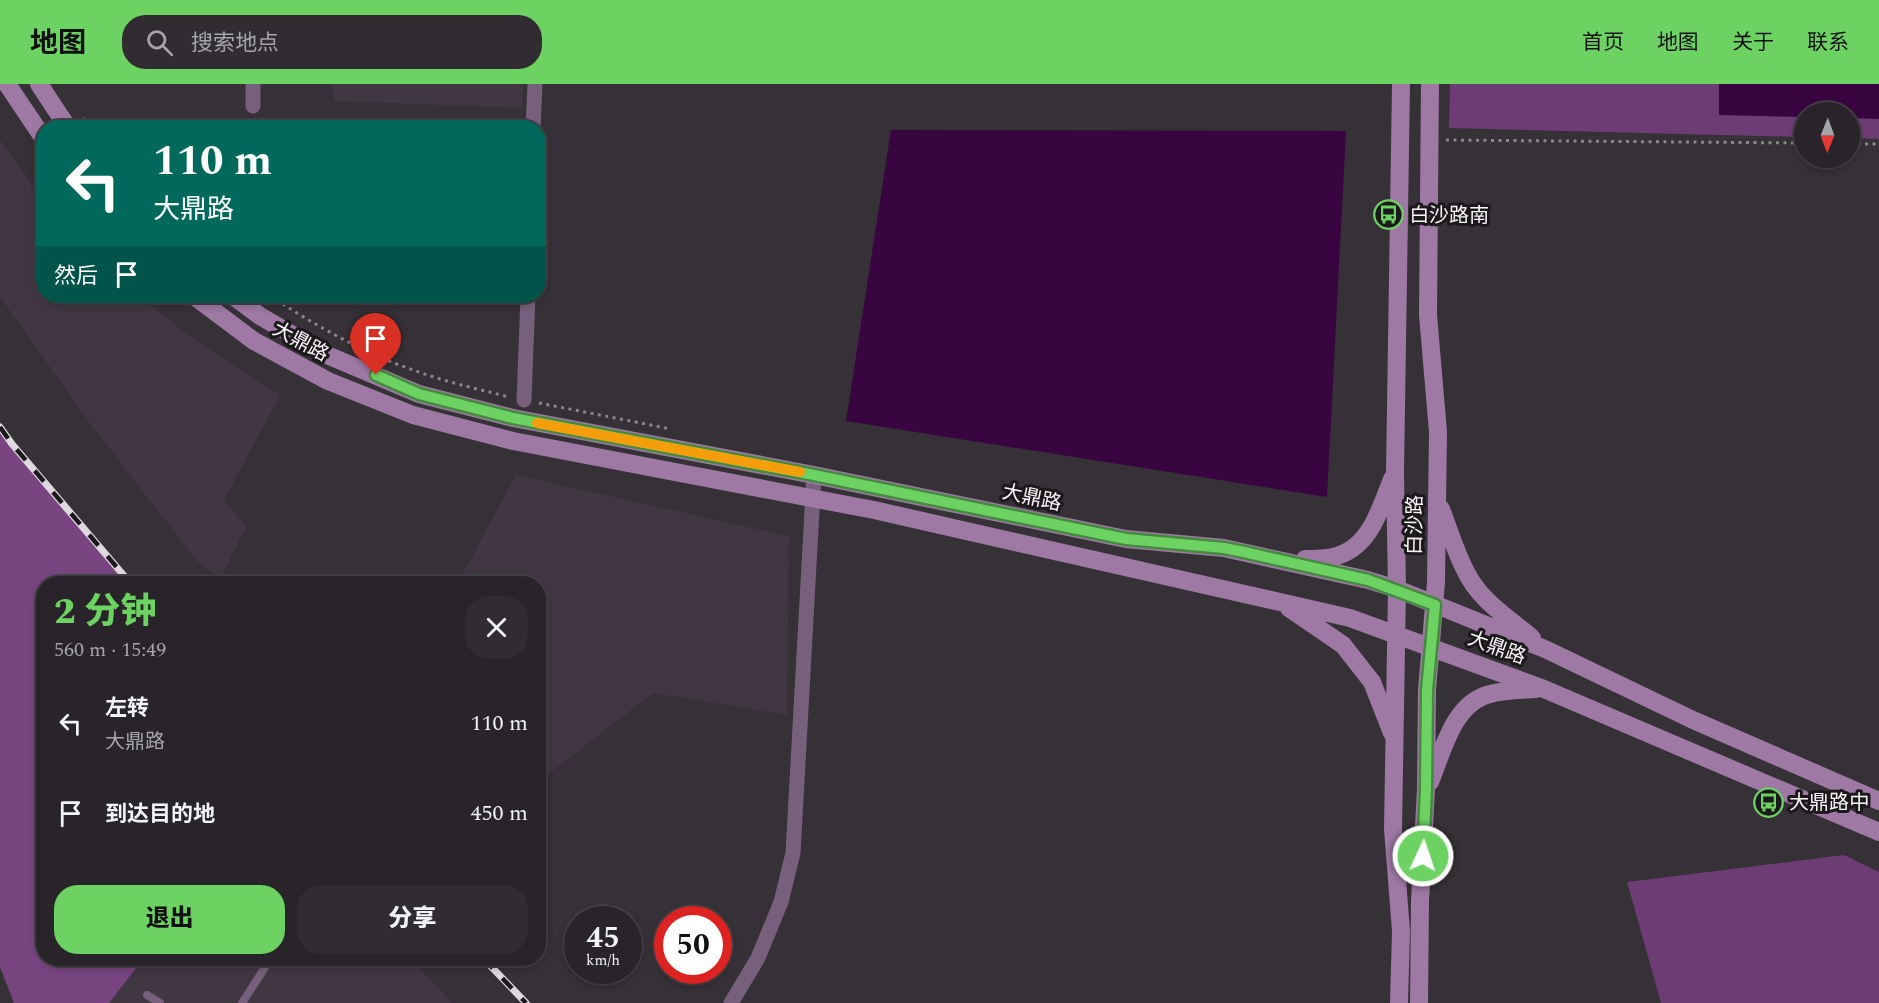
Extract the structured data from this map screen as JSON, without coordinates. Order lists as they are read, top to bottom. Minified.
{"streets":{"main road":["大鼎路","白沙路"]},"crossings":[["大鼎路","白沙路"]],"places":{"bus stop":["白沙路南","大鼎路中"]},"north":"bottom","page":{"header":"地图","search":"搜索地点","nav":["首页","地图","关于","联系"],"turn":["110 m","大鼎路"],"then":"然后","heading":["2 分钟","560 m · 15:49"],"list":[{"name":"左转","note":"大鼎路","value":"110 m"},{"name":"到达目的地","value":"450 m"}],"buttons":["退出","分享"],"speed":"45 km/h","limit":"50"}}
